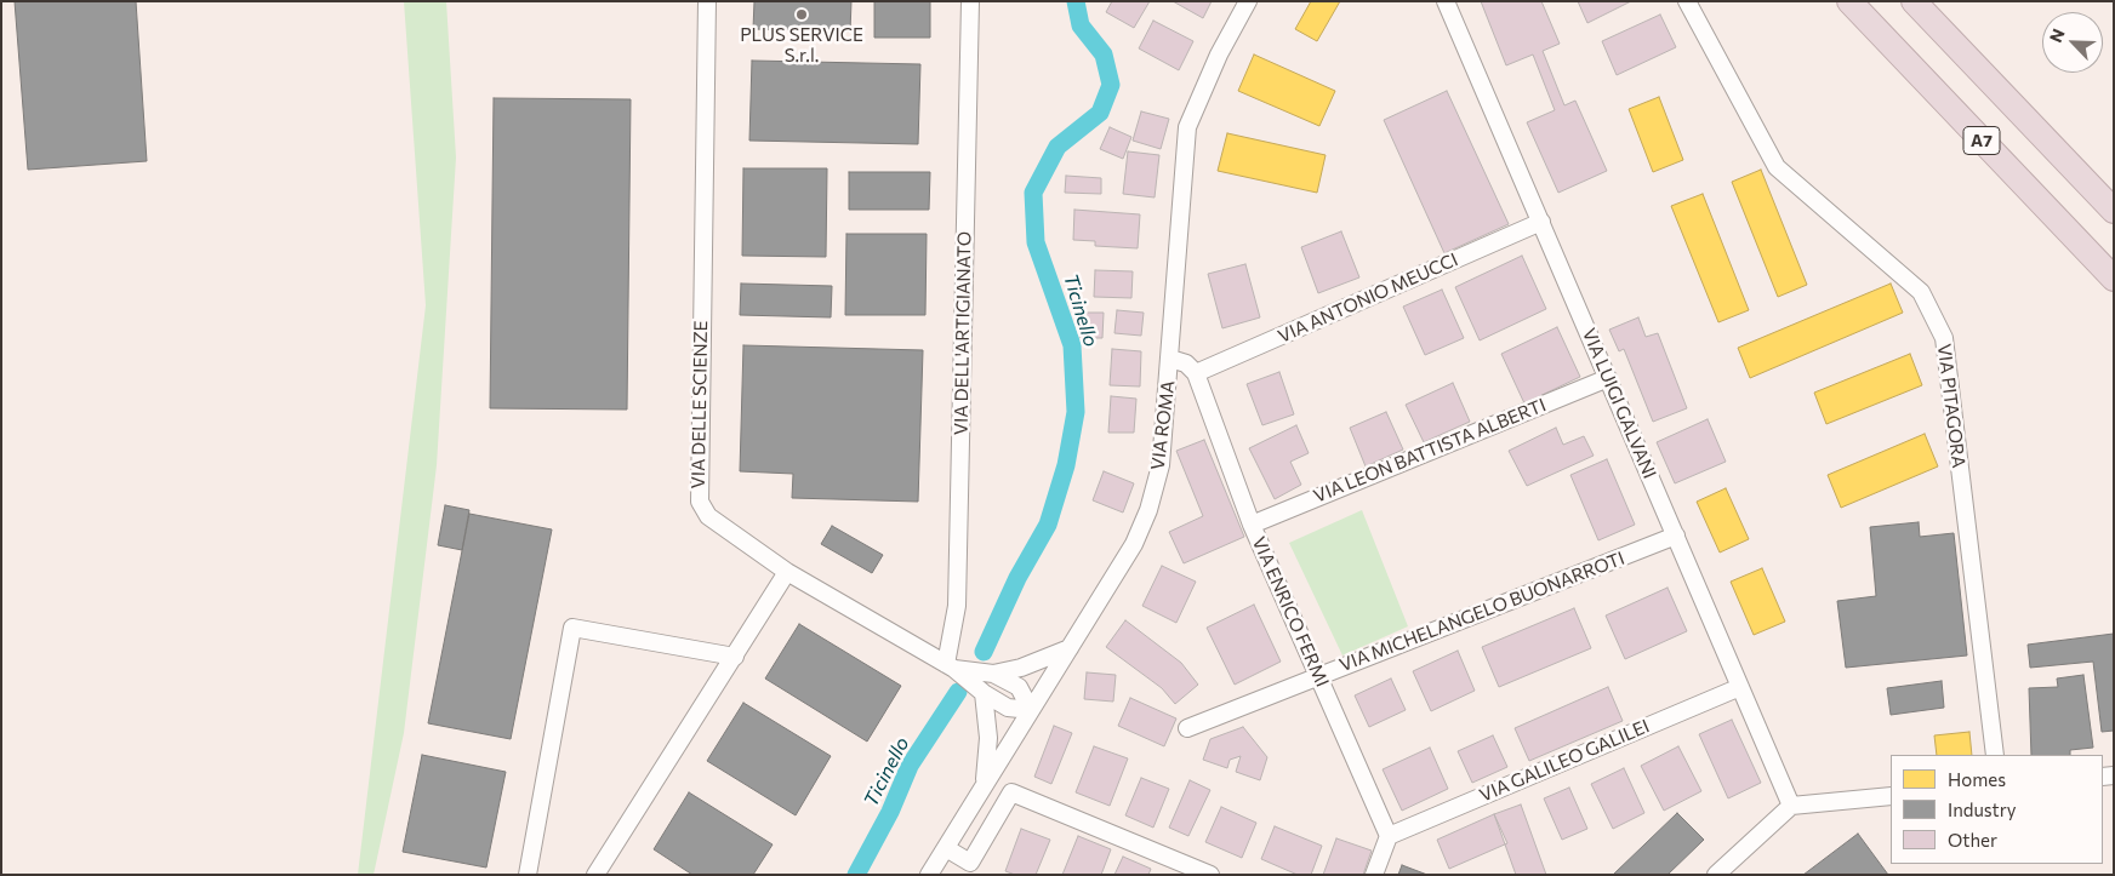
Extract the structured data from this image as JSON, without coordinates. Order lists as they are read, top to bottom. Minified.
{"streets":{"highway":["A7"],"street":["VIA ANTONIO MEUCCI","VIA DELL'ARTIGIANATO","VIA LUIGI GALVANI","VIA DELLE SCIENZE","VIA PITAGORA","VIA ROMA","VIA LEON BATTISTA ALBERTI","VIA ENRICO FERMI","VIA MICHELANGELO BUONARROTI","VIA GALILEO GALILEI"]},"crossings":[["VIA ANTONIO MEUCCI","VIA LUIGI GALVANI"],["VIA ANTONIO MEUCCI","VIA ENRICO FERMI"],["VIA DELL'ARTIGIANATO","VIA DELLE SCIENZE"],["VIA LUIGI GALVANI","VIA LEON BATTISTA ALBERTI"],["VIA LUIGI GALVANI","VIA MICHELANGELO BUONARROTI"],["VIA LUIGI GALVANI","VIA GALILEO GALILEI"],["VIA DELLE SCIENZE","VIA ROMA"],["VIA LEON BATTISTA ALBERTI","VIA ENRICO FERMI"],["VIA ENRICO FERMI","VIA MICHELANGELO BUONARROTI"],["VIA ENRICO FERMI","VIA GALILEO GALILEI"]],"water":["Ticinello"],"places":["PLUS SERVICE S.r.l."],"legend":["Homes","Industry","Other"],"north":"top left"}
